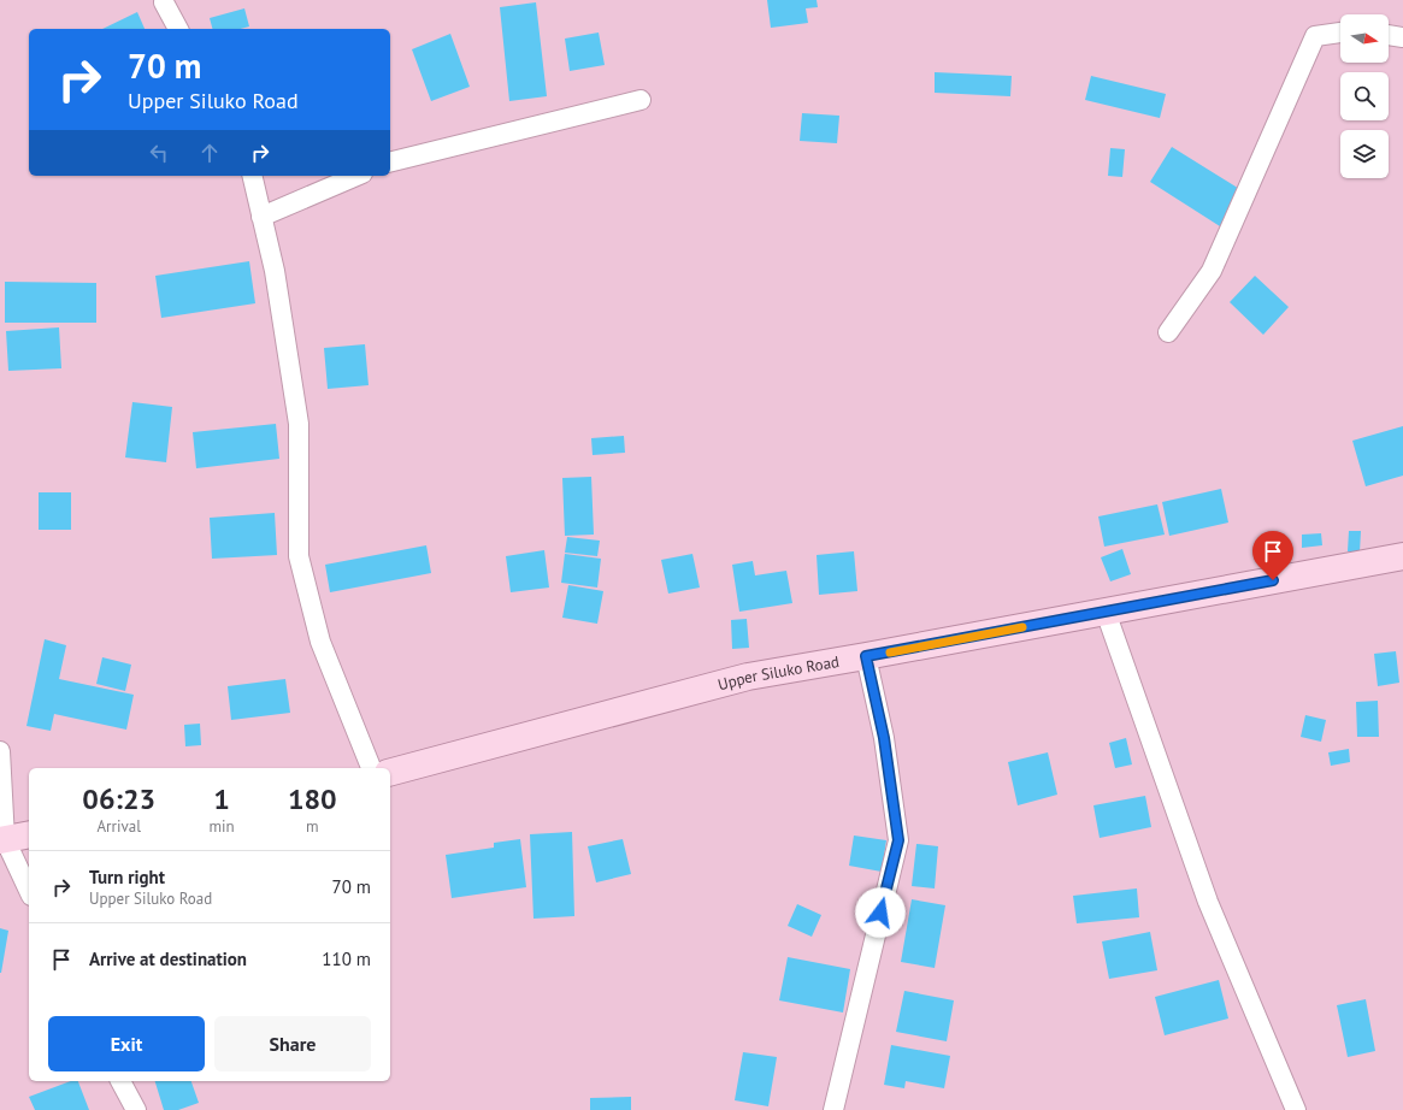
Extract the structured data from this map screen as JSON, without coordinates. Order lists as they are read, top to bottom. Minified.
{"streets":{"main road":["Upper Siluko Road"]},"north":"right","page":{"turn":["70 m","Upper Siluko Road"],"eta":["06:23","Arrival","1","min","180","m"],"list":[{"name":"Turn right","note":"Upper Siluko Road","value":"70 m"},{"name":"Arrive at destination","value":"110 m"}],"buttons":["Exit","Share"]}}
